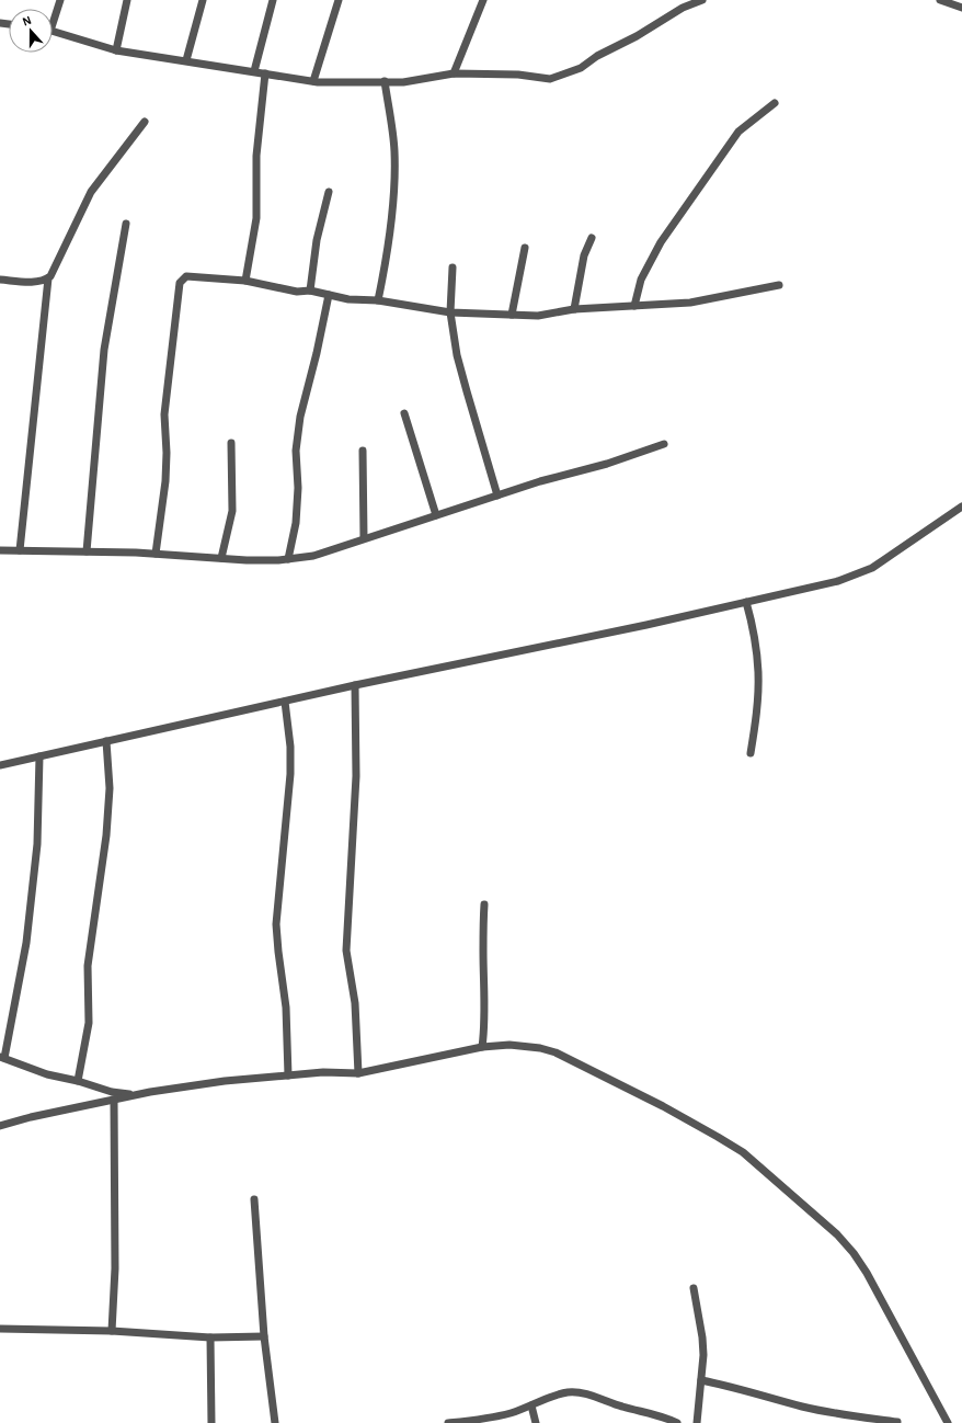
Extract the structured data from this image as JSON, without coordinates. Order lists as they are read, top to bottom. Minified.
{"north":"top"}
